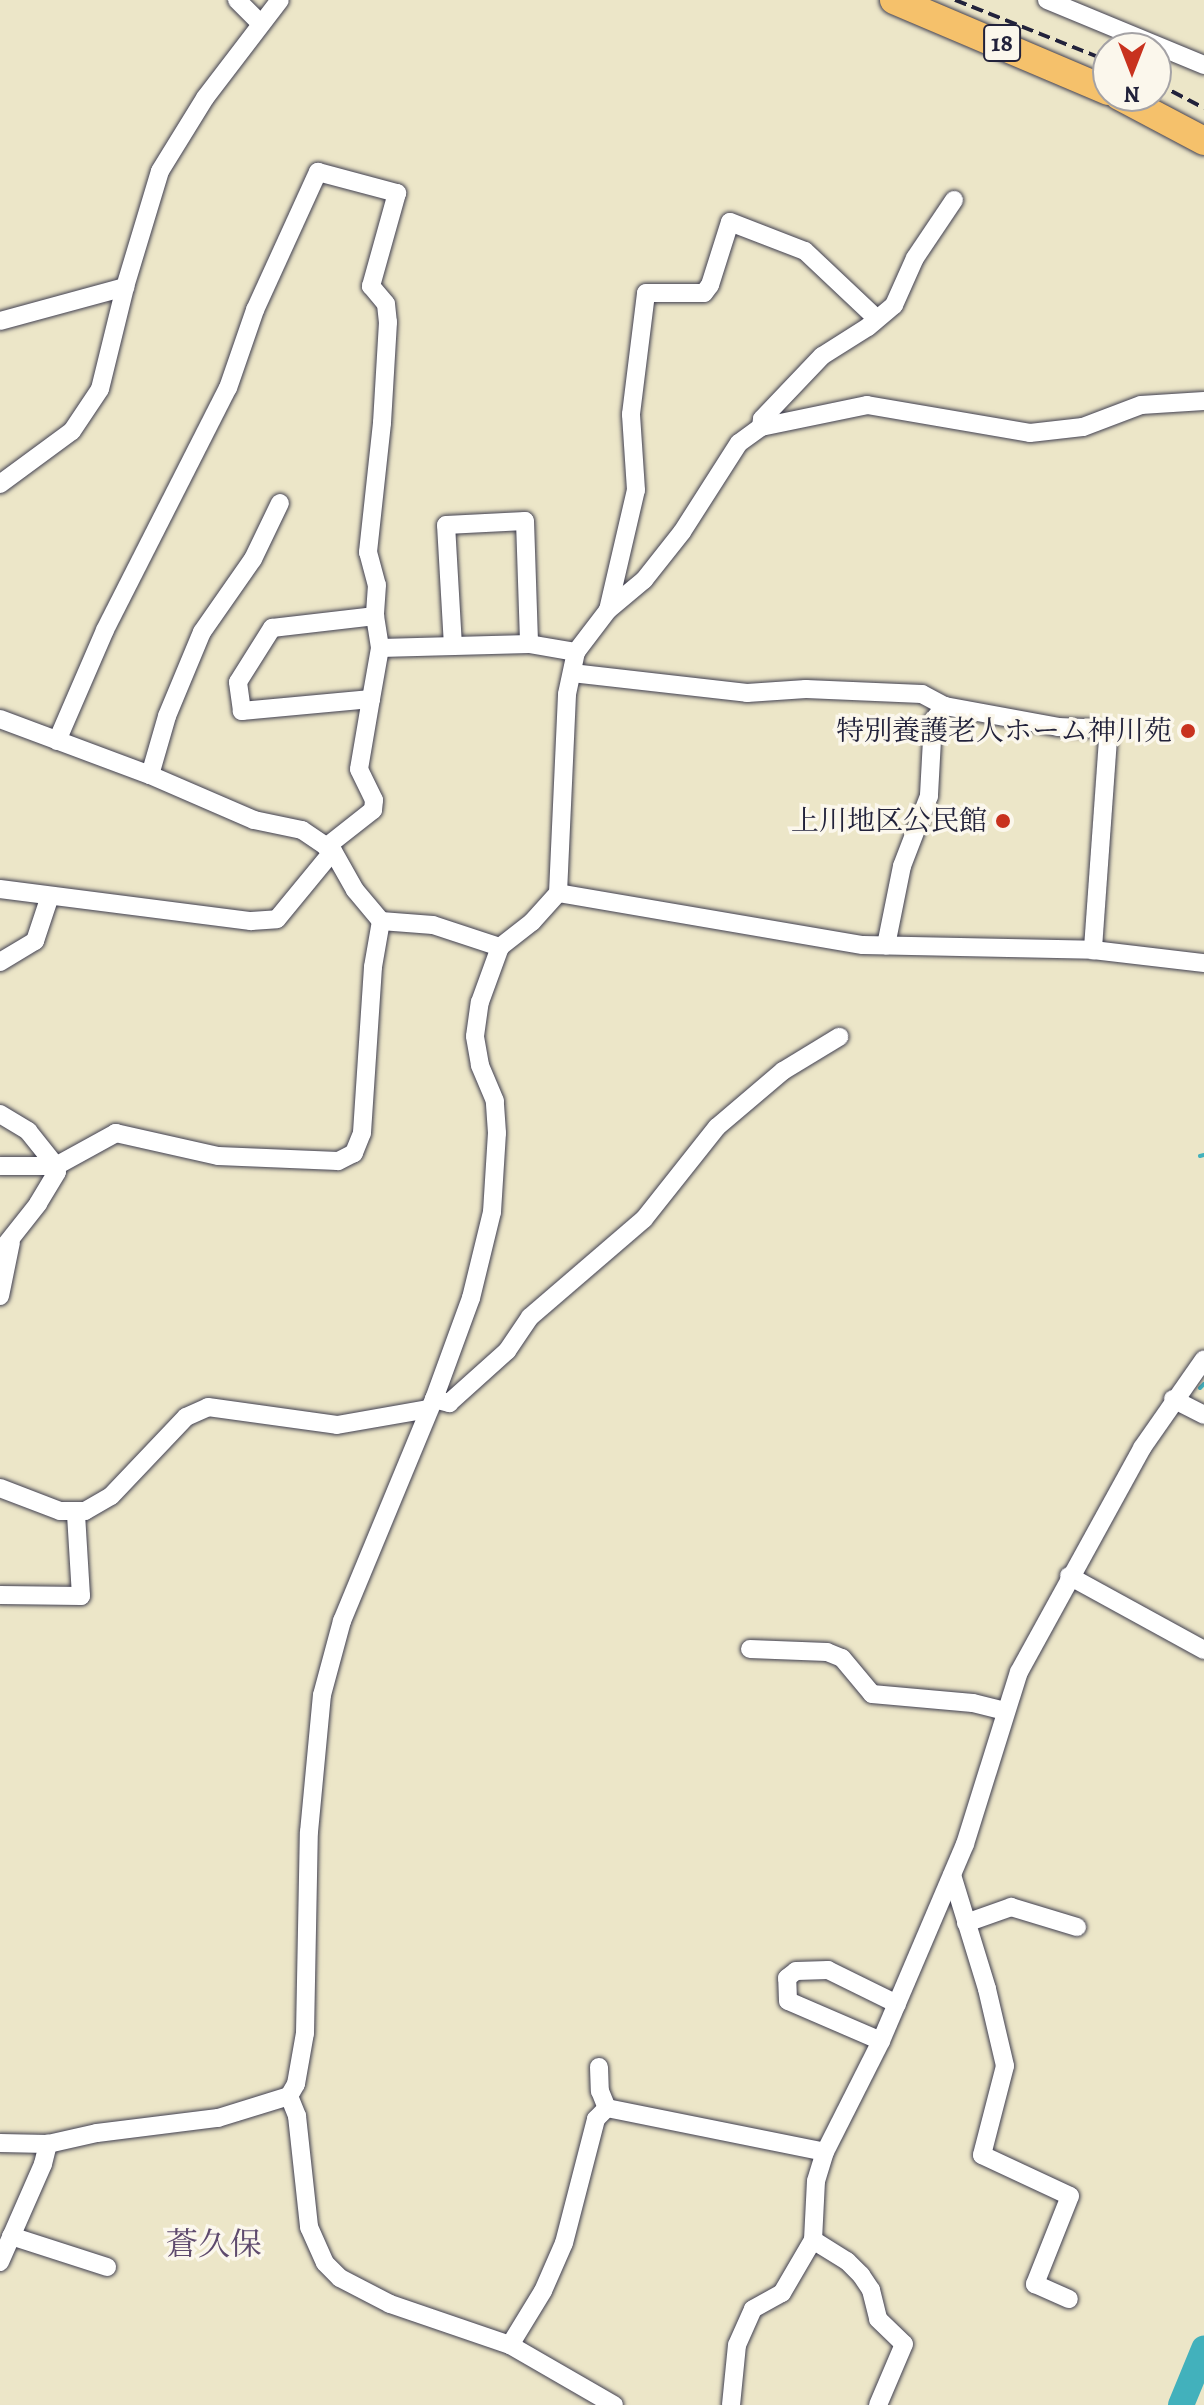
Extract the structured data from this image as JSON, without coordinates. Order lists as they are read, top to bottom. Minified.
{"streets":{"highway":["18"]},"districts":["蒼久保"],"places":["特別養護老人ホーム神川苑","上川地区公民館"],"north":"bottom"}
